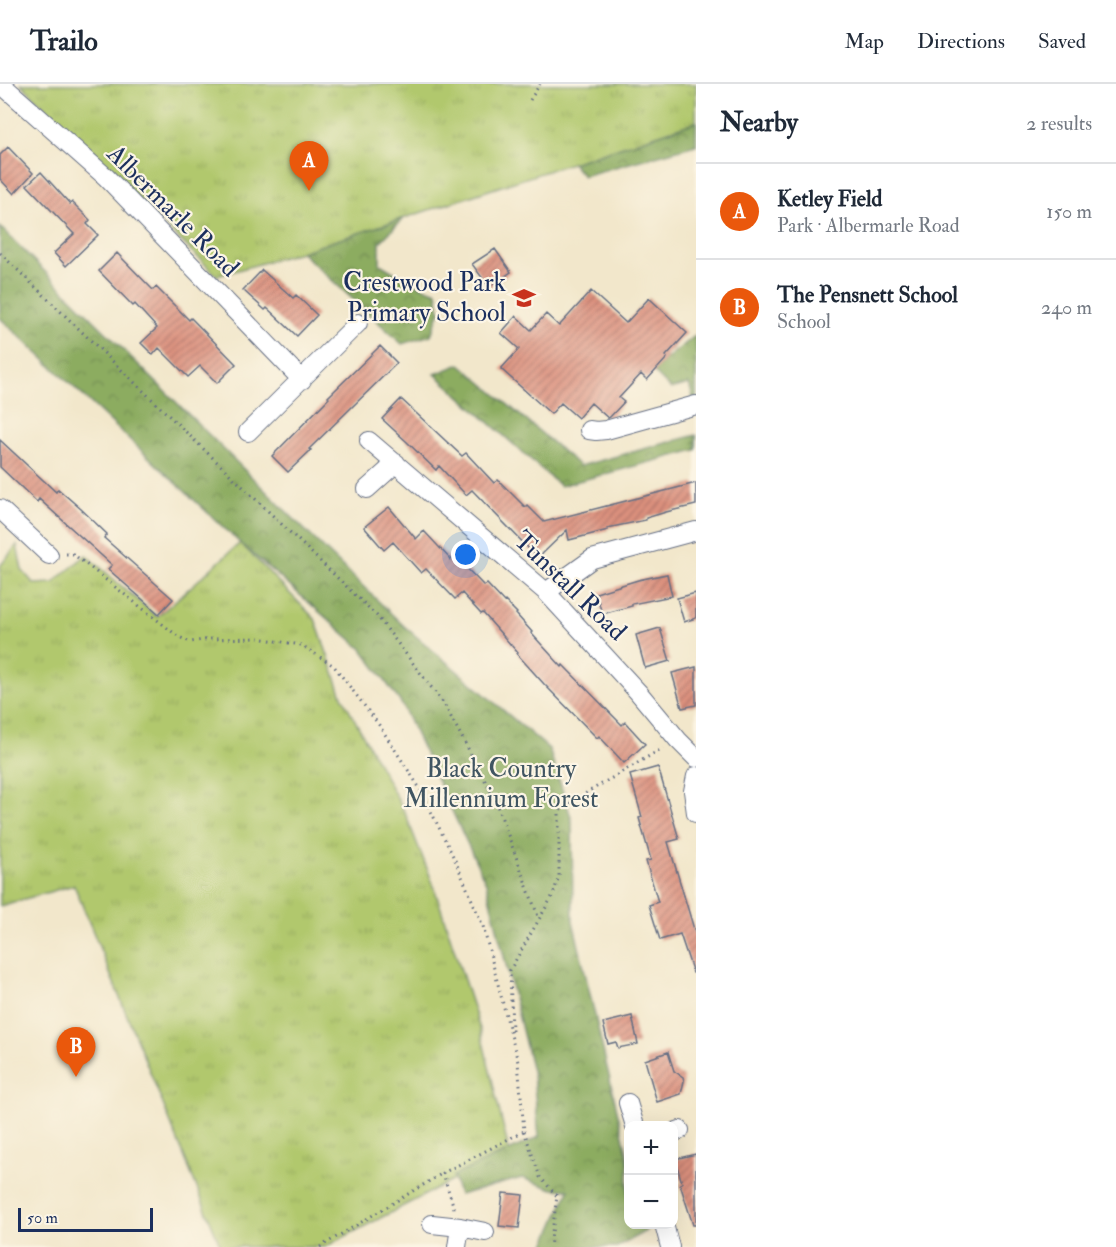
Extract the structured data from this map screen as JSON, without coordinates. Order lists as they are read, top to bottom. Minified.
{"streets":{"street":["Albermarle Road","Tunstall Road"]},"parks":["Black Country Millennium Forest"],"places":{"school or university":["Crestwood Park Primary School"]},"scale_bar":"50 m","page":{"header":"Trailo","nav":["Map","Directions","Saved"],"heading":["Nearby","2 results"],"pins":["A","B"],"list":[{"mark":"A","name":"Ketley Field","note":"Park · Albermarle Road","value":"150 m"},{"mark":"B","name":"The Pensnett School","note":"School","value":"240 m"}],"map_buttons":["+","−"],"scale":"50 m"}}
